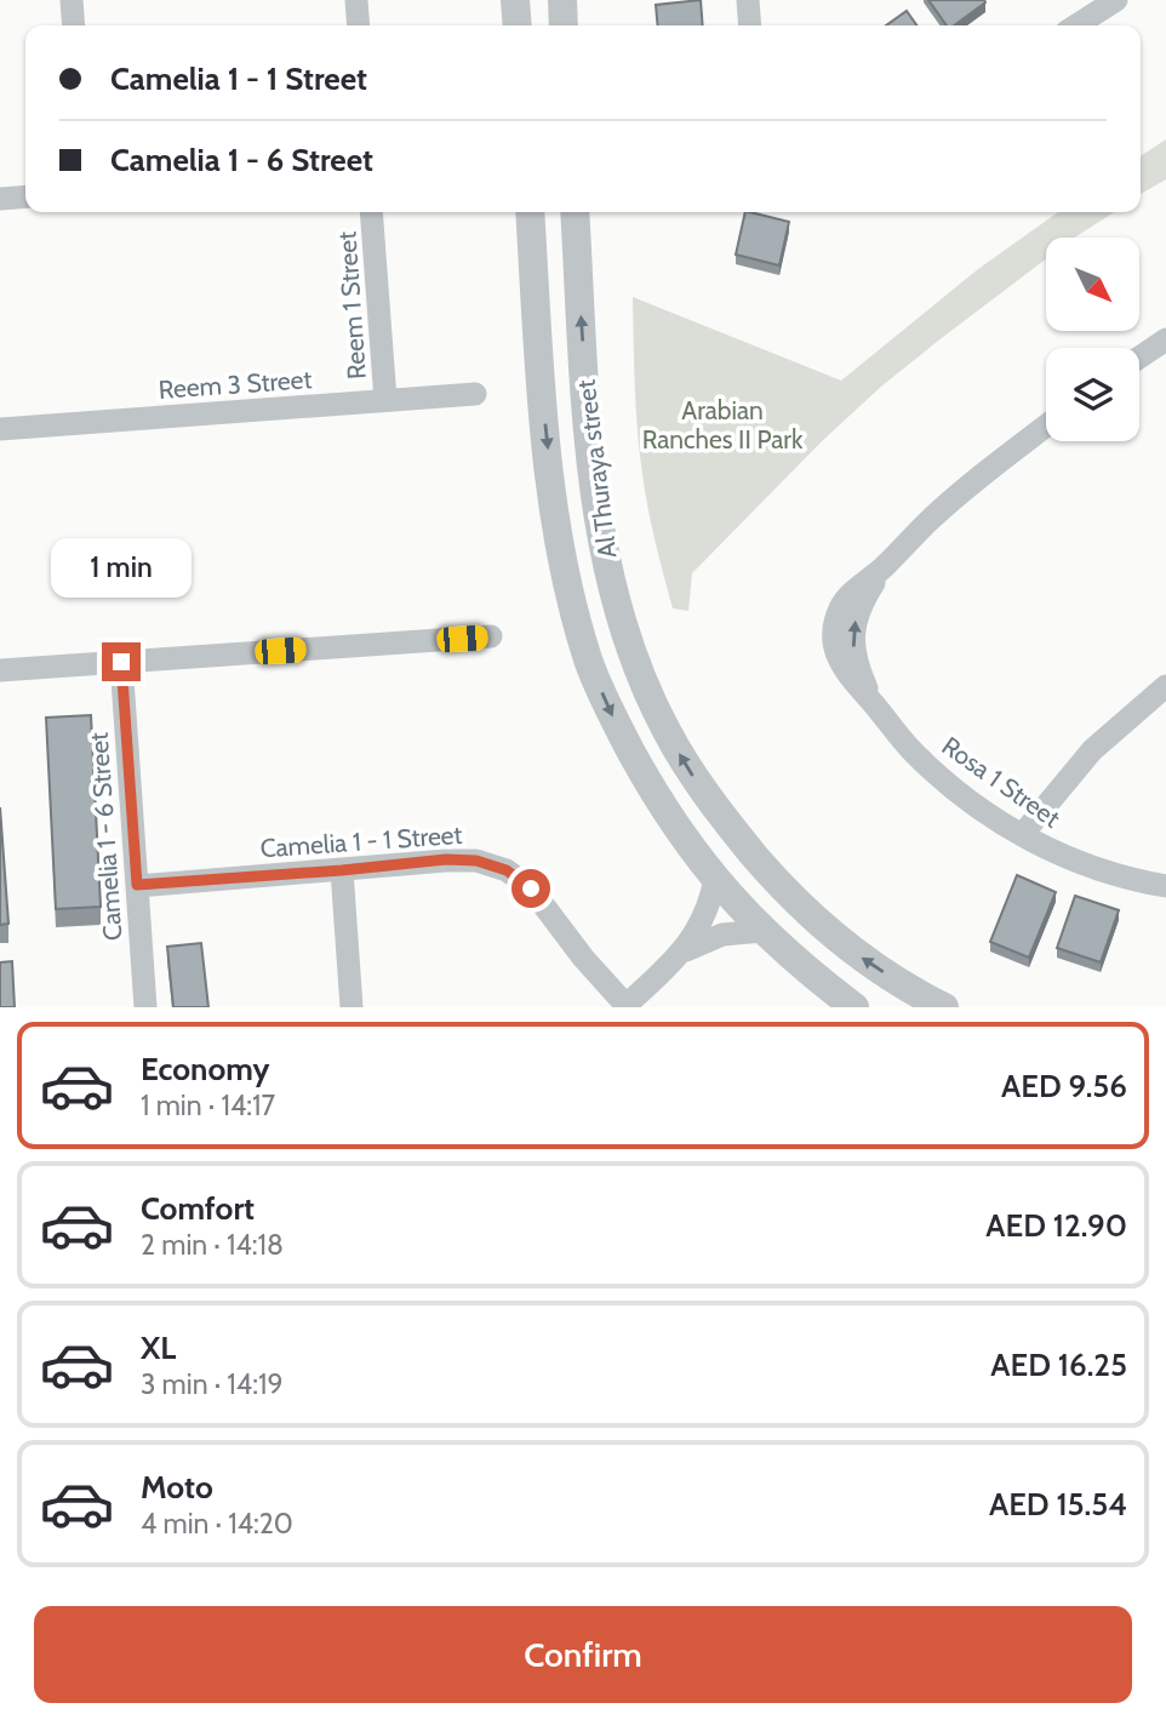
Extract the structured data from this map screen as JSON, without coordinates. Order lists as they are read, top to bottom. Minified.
{"streets":{"street":["Reem 1 Street","Reem 3 Street","Al Thuraya street","Rosa 1 Street","Camelia 1 - 6 Street","Camelia 1 - 1 Street"]},"crossings":[["Reem 1 Street","Reem 3 Street"],["Camelia 1 - 6 Street","Camelia 1 - 1 Street"]],"parks":["Arabian Ranches II Park"],"north":"bottom right","page":{"banner":["Camelia 1 - 1 Street","Camelia 1 - 6 Street"],"bubble":"1 min","list":[{"name":"Economy","note":"1 min · 14:17","value":"AED 9.56"},{"name":"Comfort","note":"2 min · 14:18","value":"AED 12.90"},{"name":"XL","note":"3 min · 14:19","value":"AED 16.25"},{"name":"Moto","note":"4 min · 14:20","value":"AED 15.54"}],"buttons":"Confirm"}}
